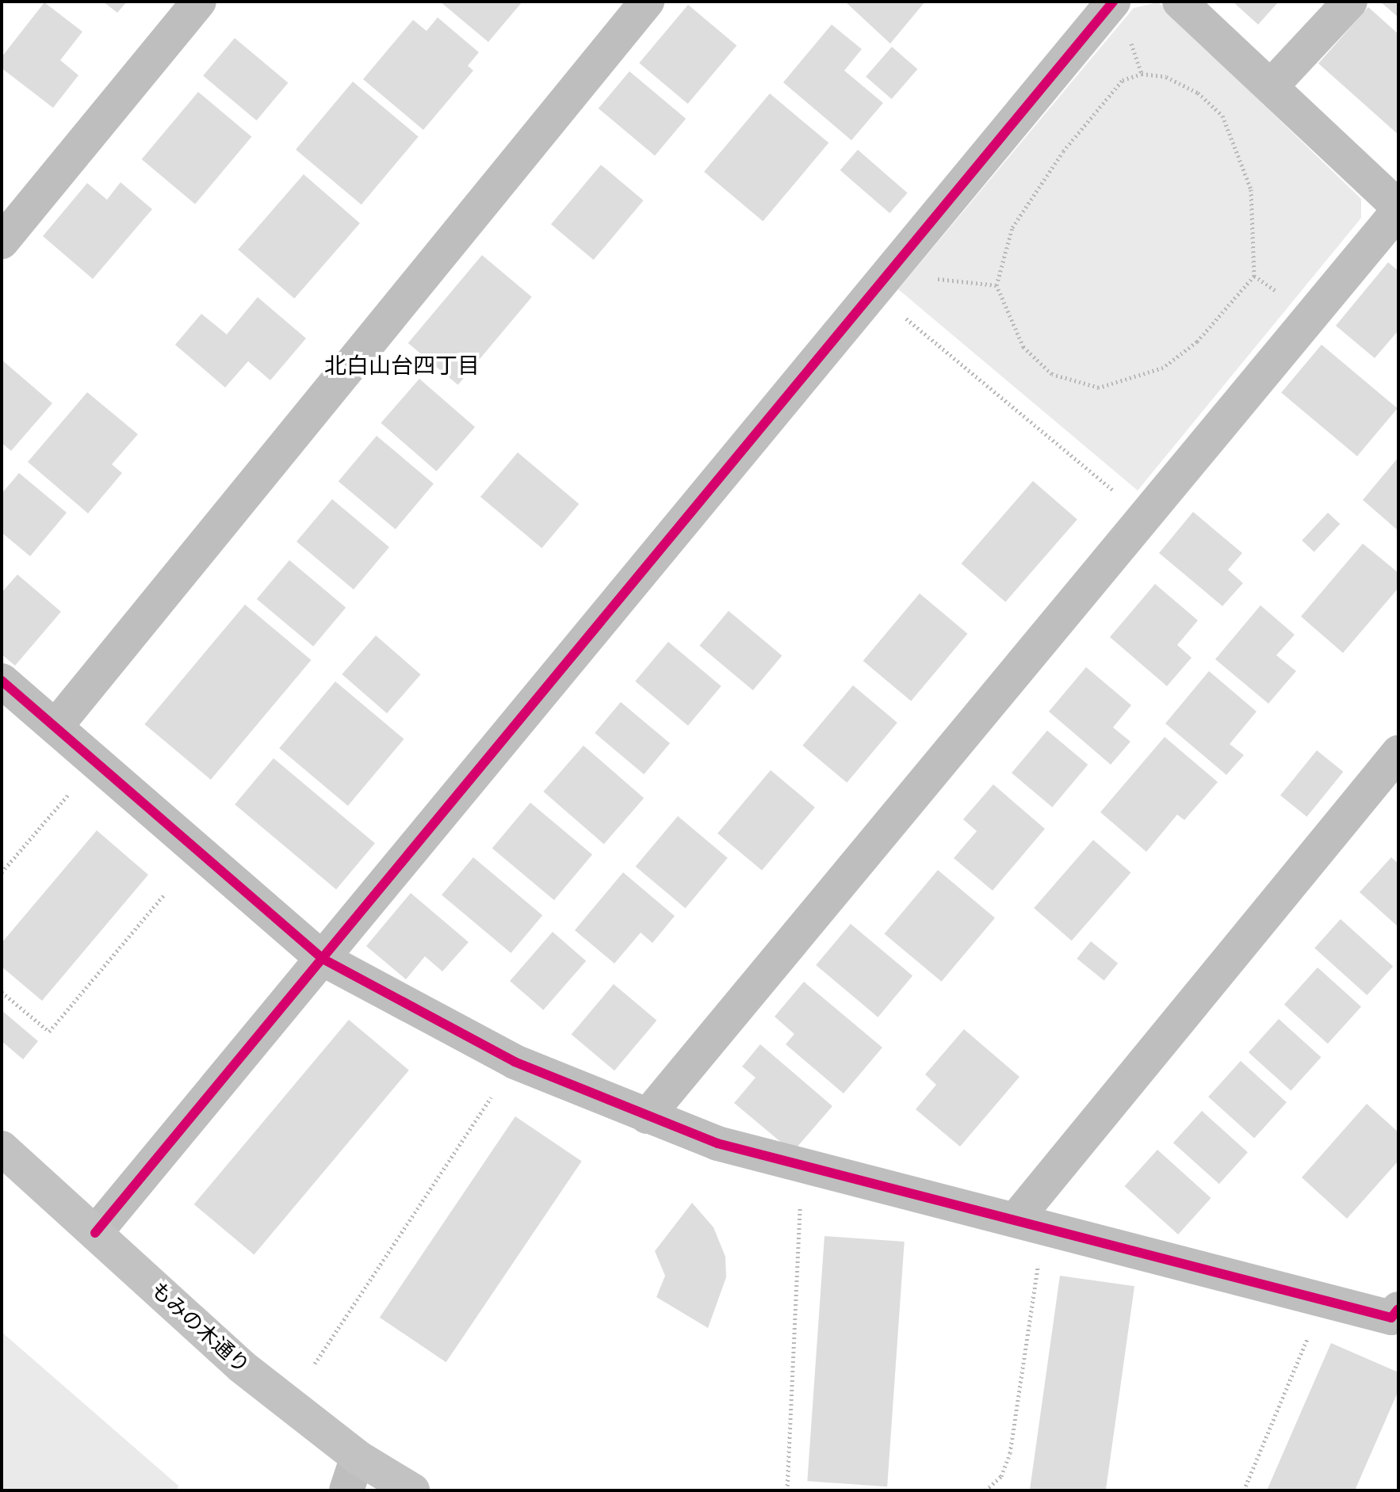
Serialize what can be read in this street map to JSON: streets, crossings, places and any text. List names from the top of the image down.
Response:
{
  "streets": {
    "street": ["もみの木通り"]
  },
  "districts": ["北白山台四丁目"]
}
